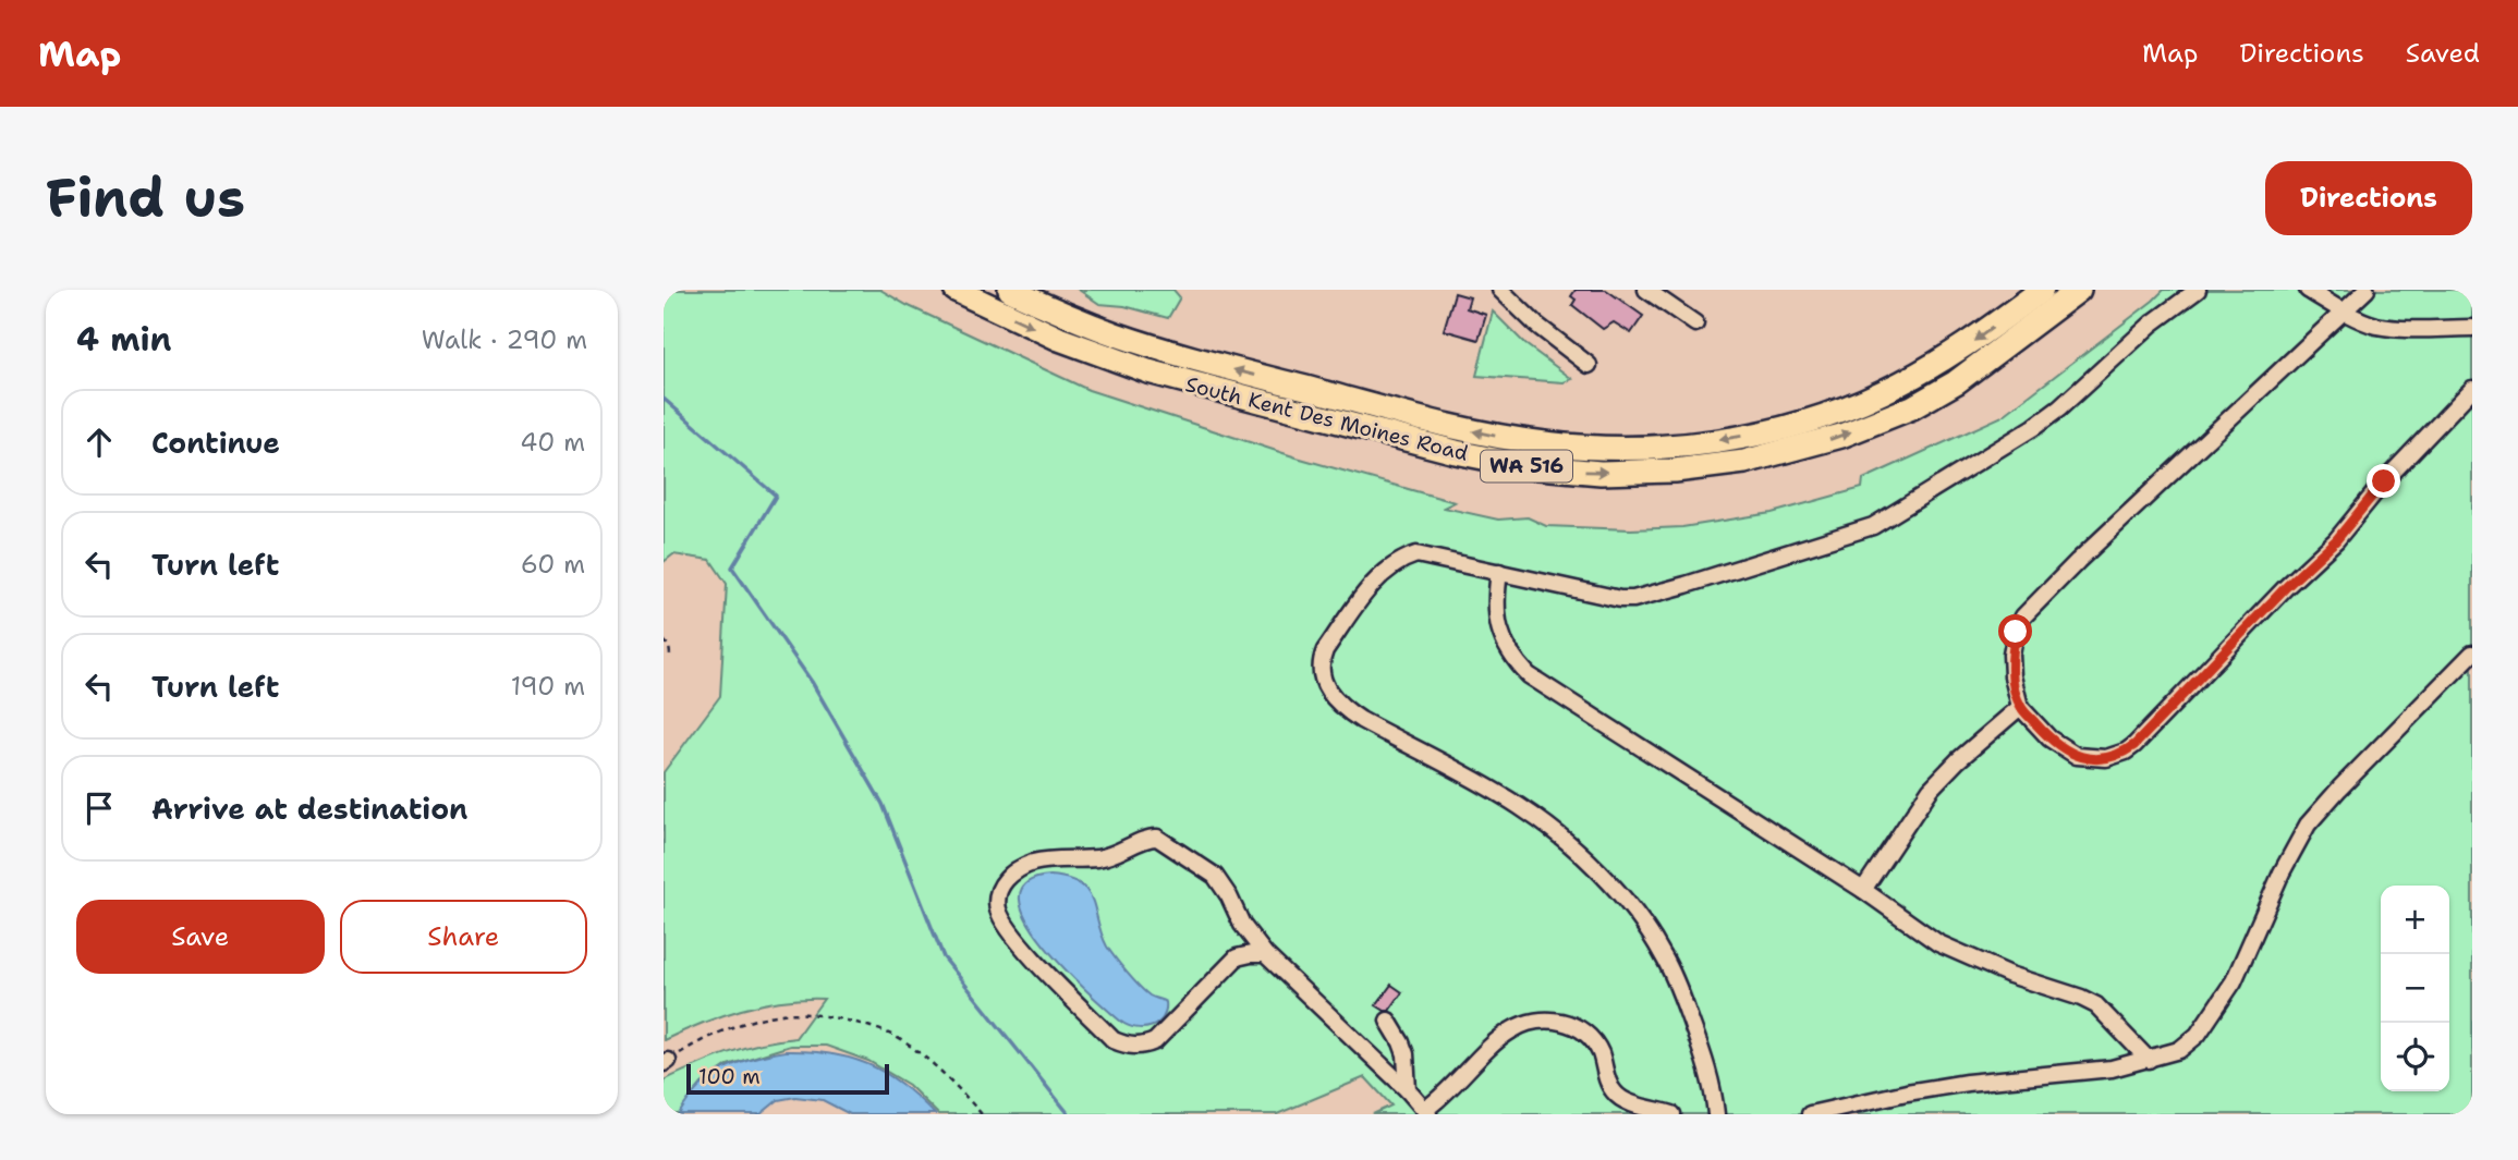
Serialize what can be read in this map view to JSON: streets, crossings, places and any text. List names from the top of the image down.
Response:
{
  "streets": {
    "highway": ["South Kent Des Moines Road", "WA 516"]
  },
  "scale_bar": "100 m",
  "page": {
    "header": "Map",
    "nav": ["Map", "Directions", "Saved"],
    "buttons": [
      "Directions",
      ["Save", "Share"]
    ],
    "title": "Find us",
    "heading": ["4 min", "Walk · 290 m"],
    "list": [
      ["Continue", "40 m"],
      ["Turn left", "60 m"],
      ["Turn left", "190 m"],
      "Arrive at destination"
    ],
    "map_buttons": ["+", "−"],
    "scale": "100 m"
  }
}
